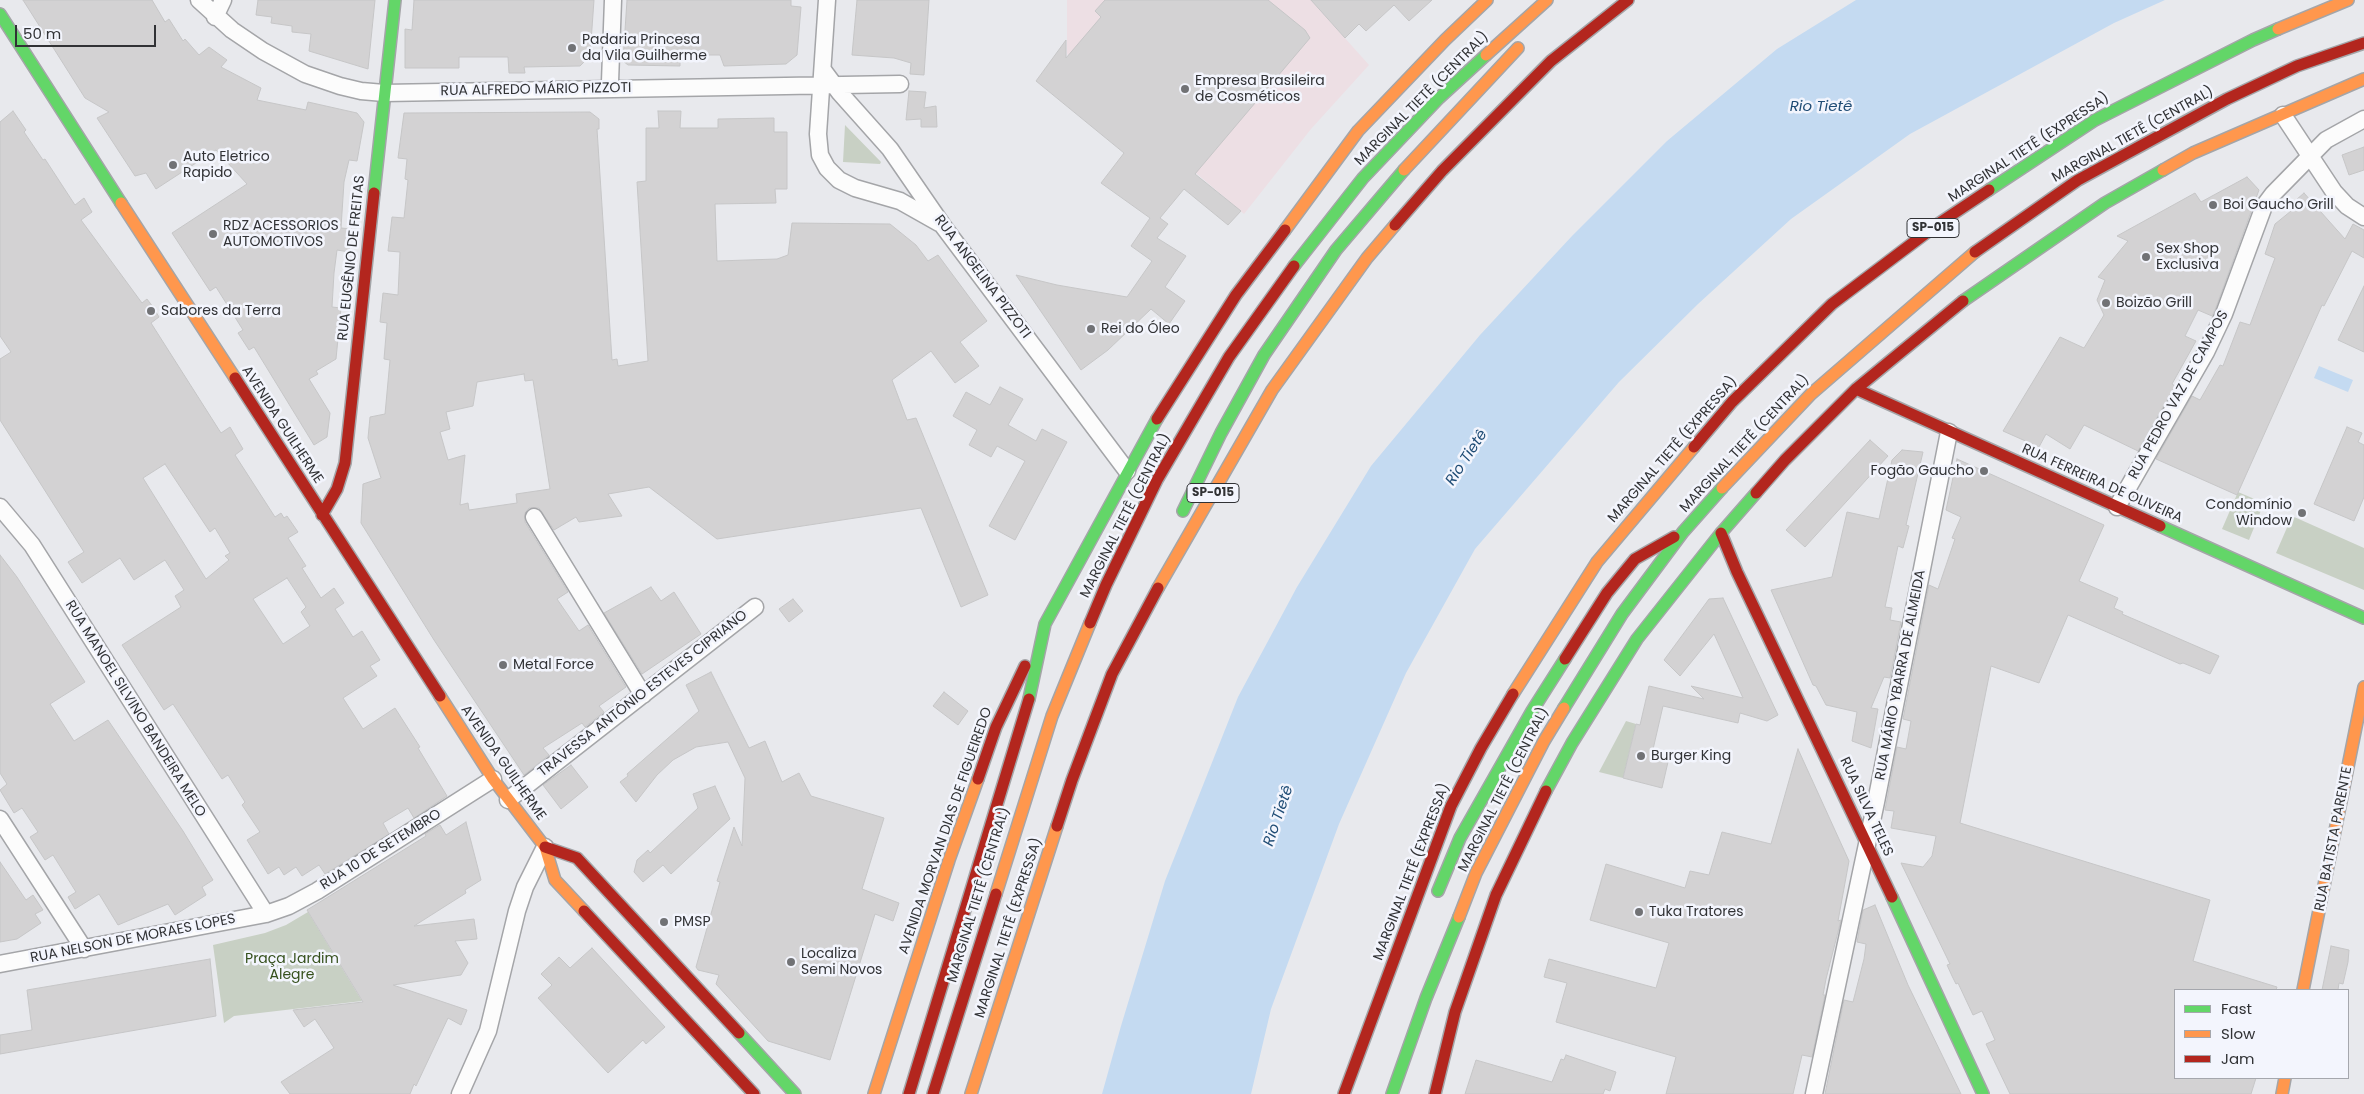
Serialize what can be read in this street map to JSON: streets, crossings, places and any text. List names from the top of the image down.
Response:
{
  "streets": {
    "main road": [
      "MARGINAL TIETÊ (CENTRAL)",
      "MARGINAL TIETÊ (EXPRESSA)",
      "SP-015",
      "RUA EUGÊNIO DE FREITAS",
      "AVENIDA GUILHERME",
      "RUA FERREIRA DE OLIVEIRA",
      "RUA SILVA TELES",
      "AVENIDA MORVAN DIAS DE FIGUEIREDO",
      "RUA BATISTA PARENTE"
    ],
    "street": [
      "RUA ALFREDO MÁRIO PIZZOTI",
      "RUA ANGELINA PIZZOTI",
      "RUA PEDRO VAZ DE CAMPOS",
      "RUA MÁRIO YBARRA DE ALMEIDA",
      "TRAVESSA ANTÔNIO ESTEVES CIPRIANO",
      "RUA MANOEL SILVINO BANDEIRA MELO",
      "RUA 10 DE SETEMBRO",
      "RUA NELSON DE MORAES LOPES"
    ]
  },
  "crossings": [
    ["RUA ALFREDO MÁRIO PIZZOTI", "RUA EUGÊNIO DE FREITAS"],
    ["RUA ALFREDO MÁRIO PIZZOTI", "RUA ANGELINA PIZZOTI"],
    ["RUA EUGÊNIO DE FREITAS", "AVENIDA GUILHERME"],
    ["RUA PEDRO VAZ DE CAMPOS", "RUA FERREIRA DE OLIVEIRA"],
    ["AVENIDA GUILHERME", "TRAVESSA ANTÔNIO ESTEVES CIPRIANO"],
    ["AVENIDA GUILHERME", "RUA 10 DE SETEMBRO"],
    ["RUA FERREIRA DE OLIVEIRA", "RUA MÁRIO YBARRA DE ALMEIDA"],
    ["RUA MÁRIO YBARRA DE ALMEIDA", "RUA SILVA TELES"],
    ["RUA MANOEL SILVINO BANDEIRA MELO", "RUA 10 DE SETEMBRO"],
    ["RUA MANOEL SILVINO BANDEIRA MELO", "RUA NELSON DE MORAES LOPES"],
    ["RUA 10 DE SETEMBRO", "RUA NELSON DE MORAES LOPES"]
  ],
  "water": ["Rio Tietê"],
  "parks": ["Praça Jardim Alegre"],
  "places": [
    "Padaria Princesa da Vila Guilherme",
    "Empresa Brasileira de Cosméticos",
    "Auto Eletrico Rapido",
    "Boi Gaucho Grill",
    "RDZ ACESSORIOS AUTOMOTIVOS",
    "Sex Shop Exclusiva",
    "Boizão Grill",
    "Sabores da Terra",
    "Rei do Óleo",
    "Fogão Gaucho",
    "Condomínio Window",
    "Metal Force",
    "Burger King",
    "Tuka Tratores",
    "PMSP",
    "Localiza Semi Novos"
  ],
  "legend": ["Fast", "Slow", "Jam"],
  "scale_bar": "50 m"
}
